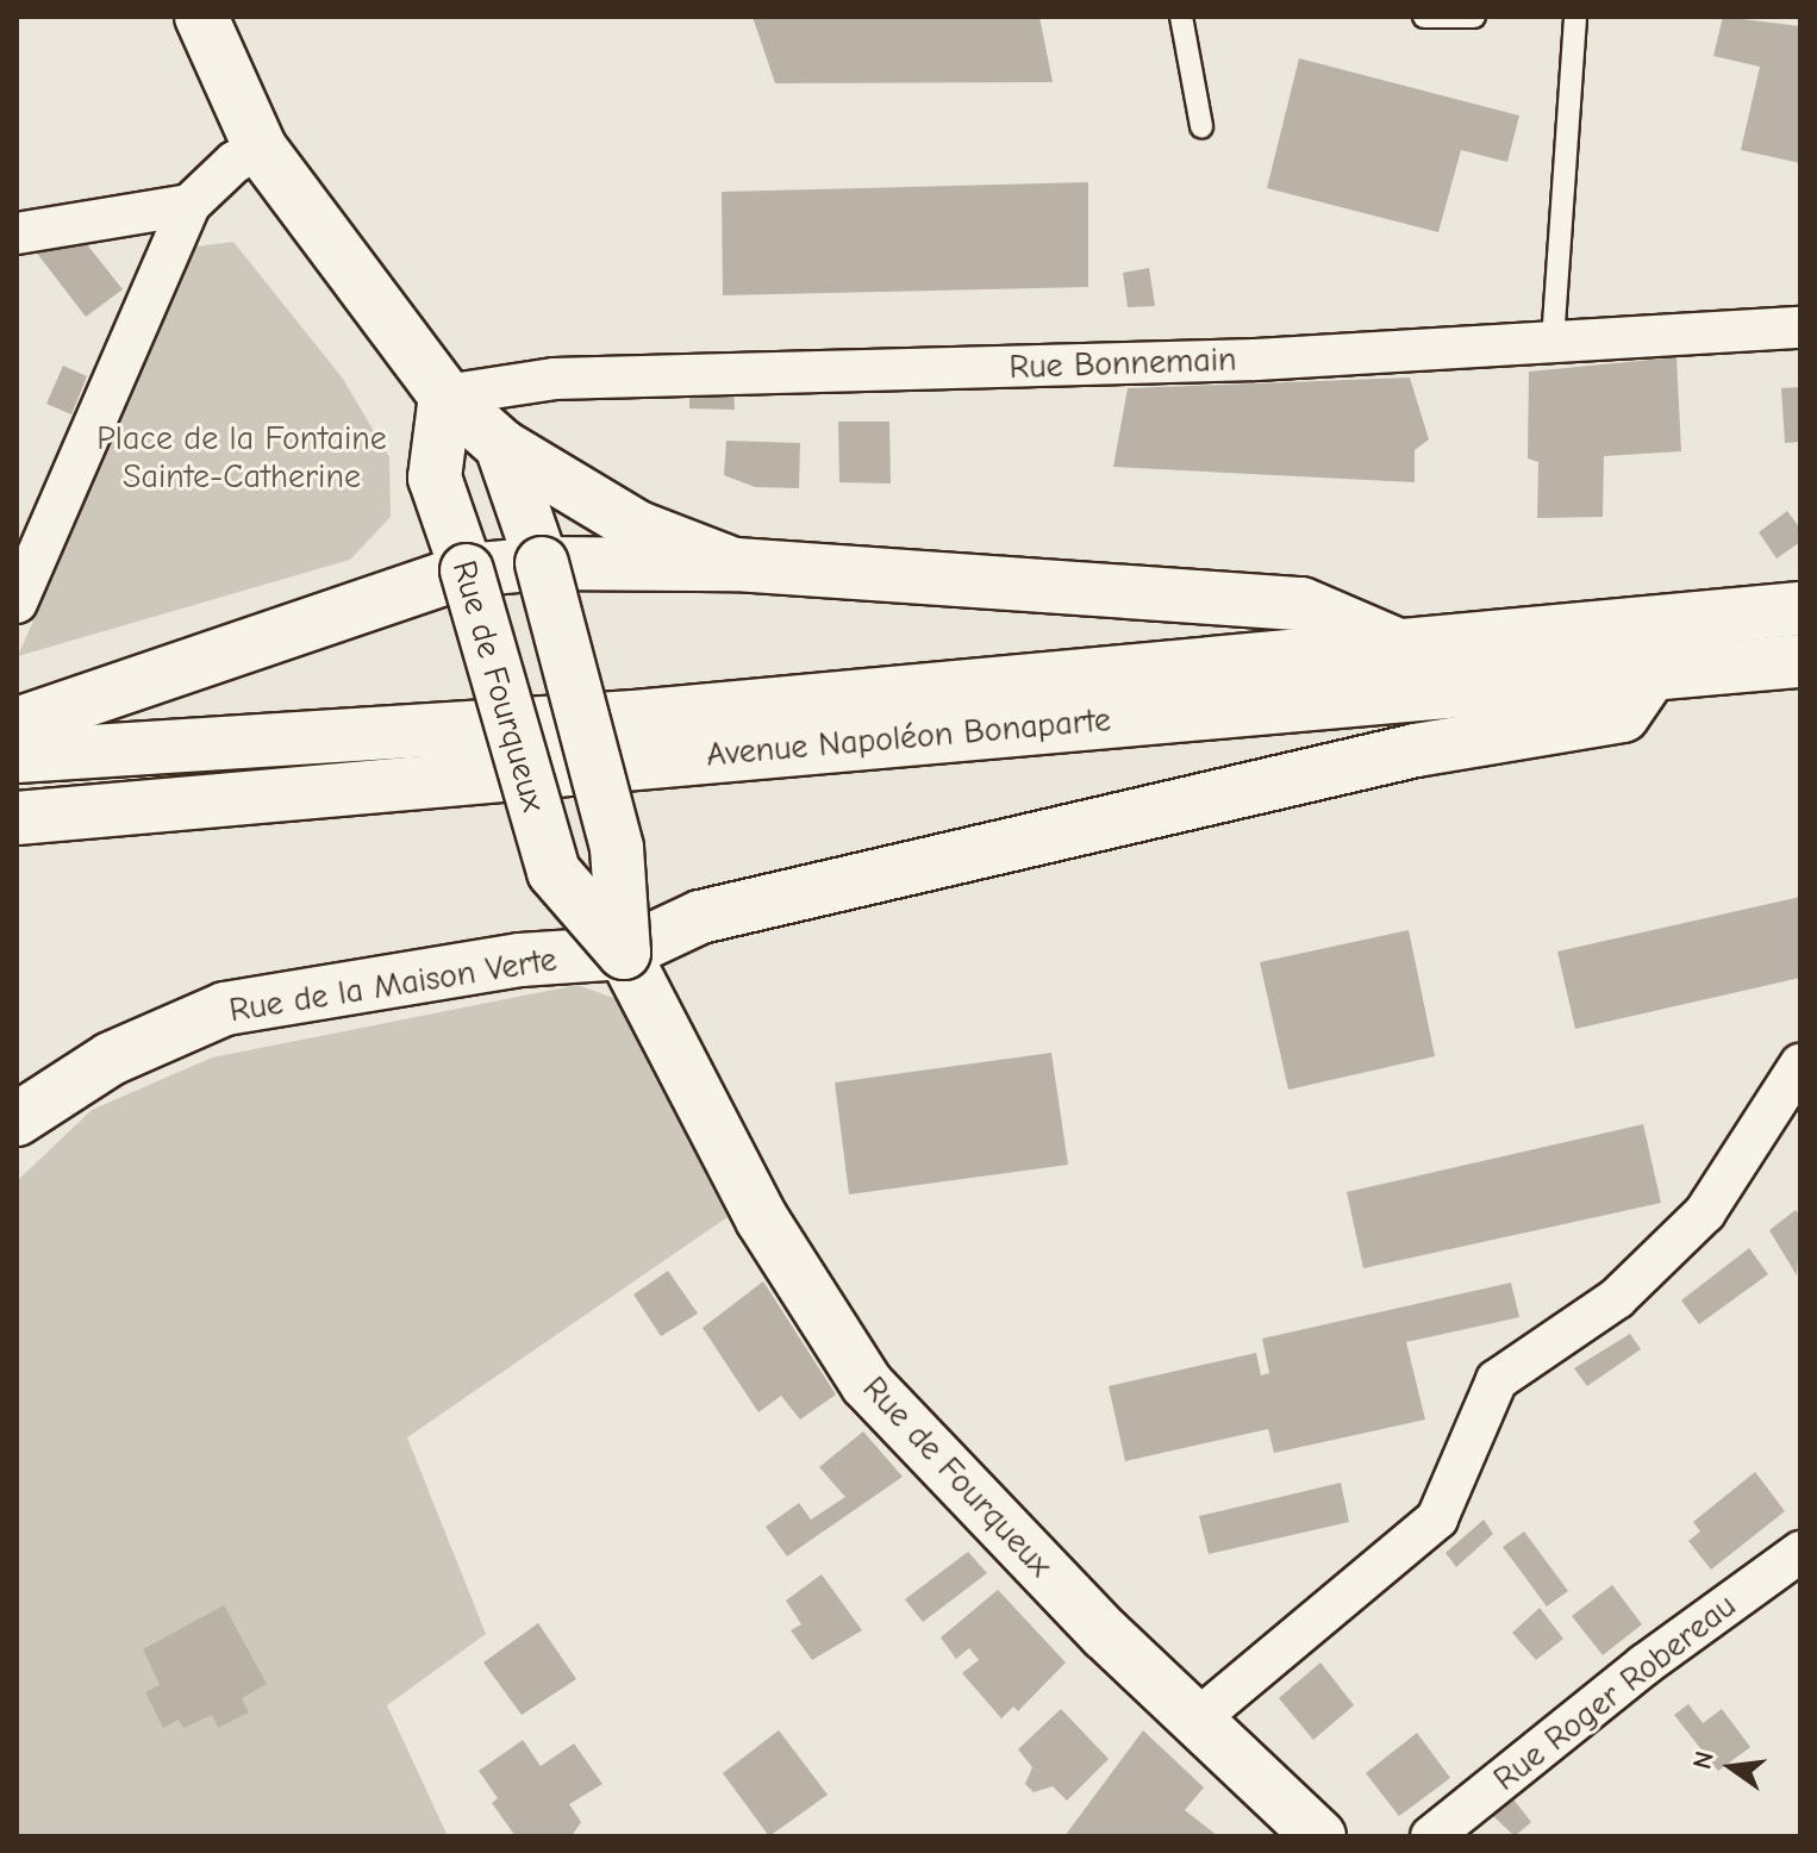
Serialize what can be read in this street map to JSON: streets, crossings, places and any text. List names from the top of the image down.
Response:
{
  "streets": {
    "main road": ["Rue de Fourqueux", "Avenue Napoléon Bonaparte", "Rue de la Maison Verte"],
    "street": ["Rue Bonnemain", "Rue Roger Robereau"]
  },
  "crossings": [
    ["Rue Bonnemain", "Rue de Fourqueux"],
    ["Rue de Fourqueux", "Rue de la Maison Verte"]
  ],
  "parks": ["Place de la Fontaine Sainte-Catherine"],
  "north": "left"
}
